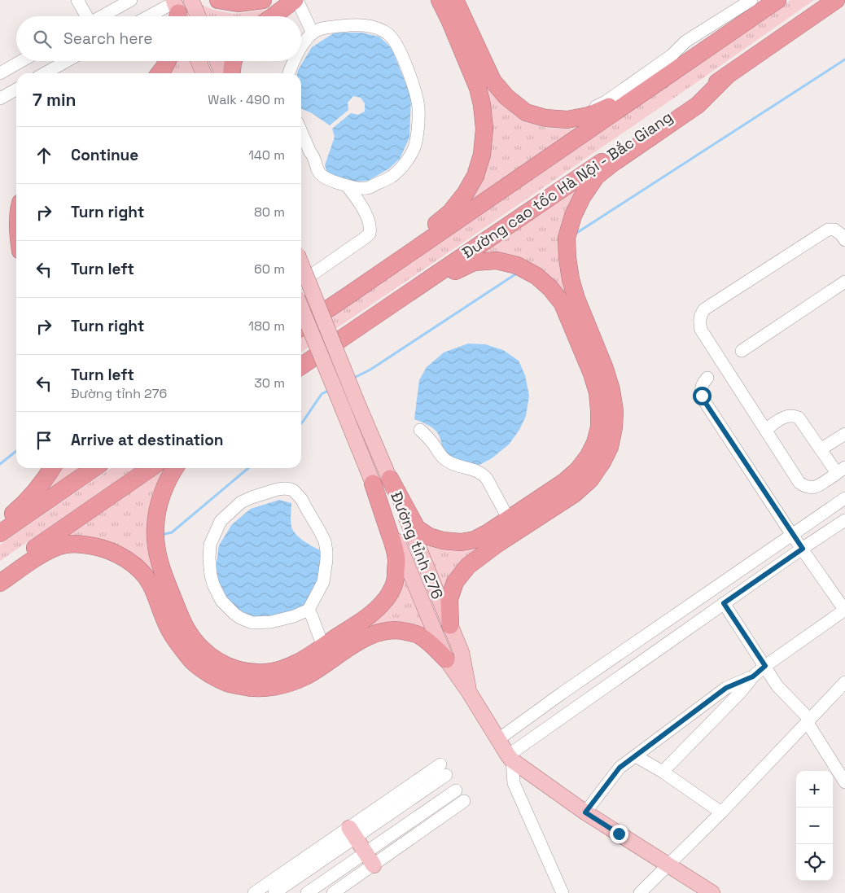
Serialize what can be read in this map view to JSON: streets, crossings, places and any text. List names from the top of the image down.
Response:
{
  "streets": {
    "highway": ["Đường cao tốc Hà Nội - Bắc Giang"],
    "main road": ["Đường tỉnh 276"]
  },
  "page": {
    "search": "Search here",
    "heading": ["7 min", "Walk · 490 m"],
    "list": [
      ["Continue", "140 m"],
      ["Turn right", "80 m"],
      ["Turn left", "60 m"],
      ["Turn right", "180 m"],
      ["Turn left", "Đường tỉnh 276", "30 m"],
      "Arrive at destination"
    ],
    "map_buttons": ["+", "−"]
  }
}
